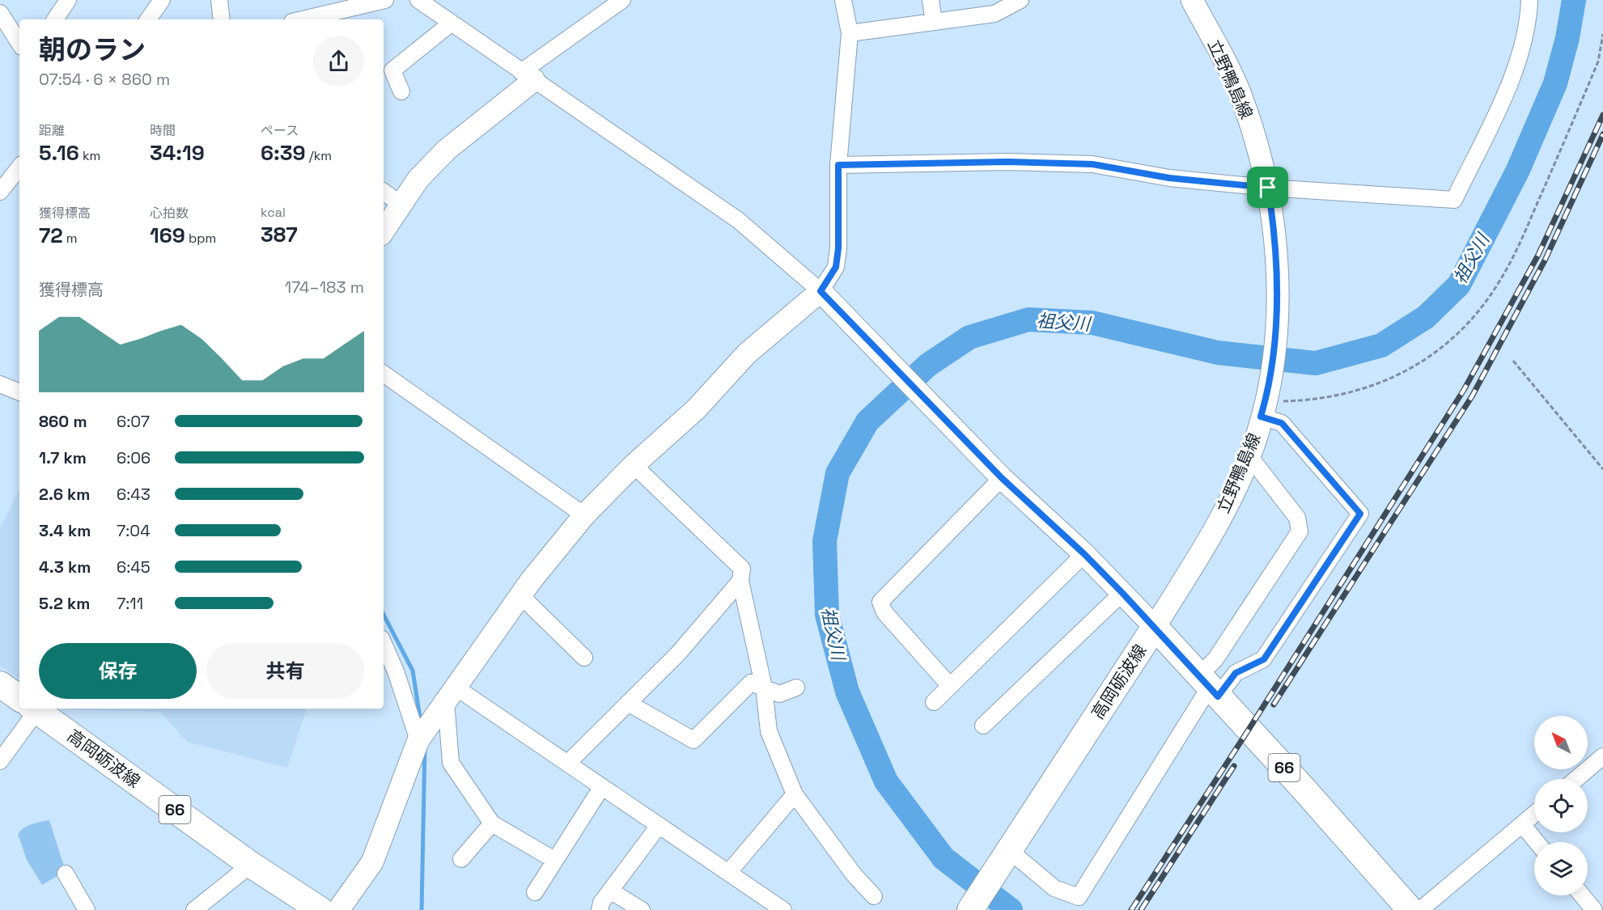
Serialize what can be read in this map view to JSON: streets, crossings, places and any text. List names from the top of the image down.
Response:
{
  "streets": {
    "main road": ["高岡砺波線", "66"],
    "street": ["立野鴨島線"]
  },
  "crossings": [
    ["立野鴨島線", "高岡砺波線"]
  ],
  "water": ["祖父川"],
  "north": "top left",
  "page": {
    "heading": ["朝のラン", "07:54 · 6 × 860 m"],
    "stats": [
      ["距離", "5.16 km"],
      ["時間", "34:19"],
      ["ペース", "6:39 /km"],
      ["獲得標高", "72 m"],
      ["心拍数", "169 bpm"],
      ["kcal", "387"]
    ],
    "chart": ["獲得標高", "174–183 m"],
    "list": [
      {
        "name": "860 m",
        "note": "6:07"
      },
      {
        "name": "1.7 km",
        "note": "6:06"
      },
      {
        "name": "2.6 km",
        "note": "6:43"
      },
      {
        "name": "3.4 km",
        "note": "7:04"
      },
      {
        "name": "4.3 km",
        "note": "6:45"
      },
      {
        "name": "5.2 km",
        "note": "7:11"
      }
    ],
    "buttons": ["保存", "共有"]
  }
}
